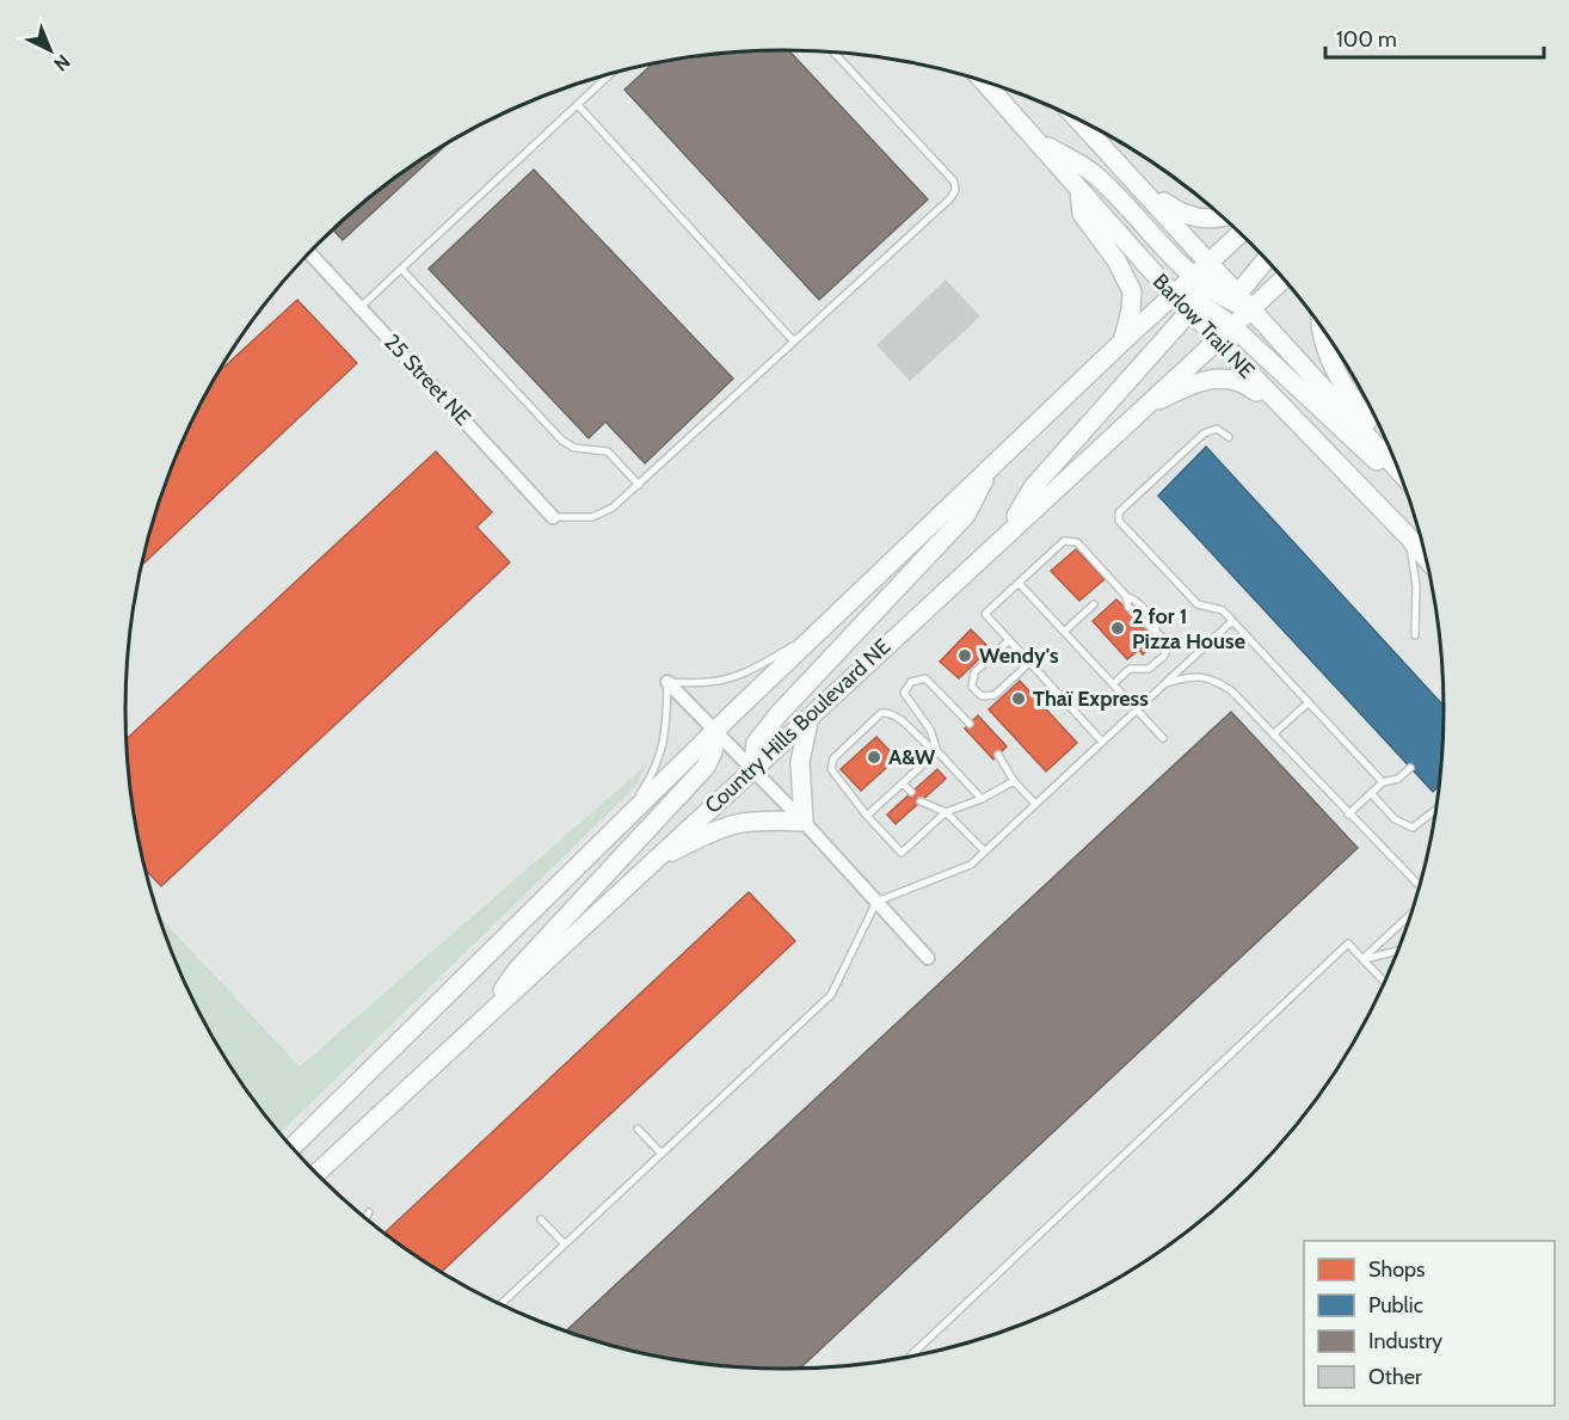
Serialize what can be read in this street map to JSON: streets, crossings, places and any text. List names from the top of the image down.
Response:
{
  "streets": {
    "main road": ["Barlow Trail NE", "Country Hills Boulevard NE"],
    "street": ["25 Street NE"]
  },
  "crossings": [
    ["Barlow Trail NE", "Country Hills Boulevard NE"]
  ],
  "places": [
    "2 for 1 Pizza House",
    "Wendy's",
    "Thaï Express",
    "A&W"
  ],
  "legend": [
    "Shops",
    "Public",
    "Industry",
    "Other"
  ],
  "scale_bar": "100 m",
  "north": "bottom right"
}
